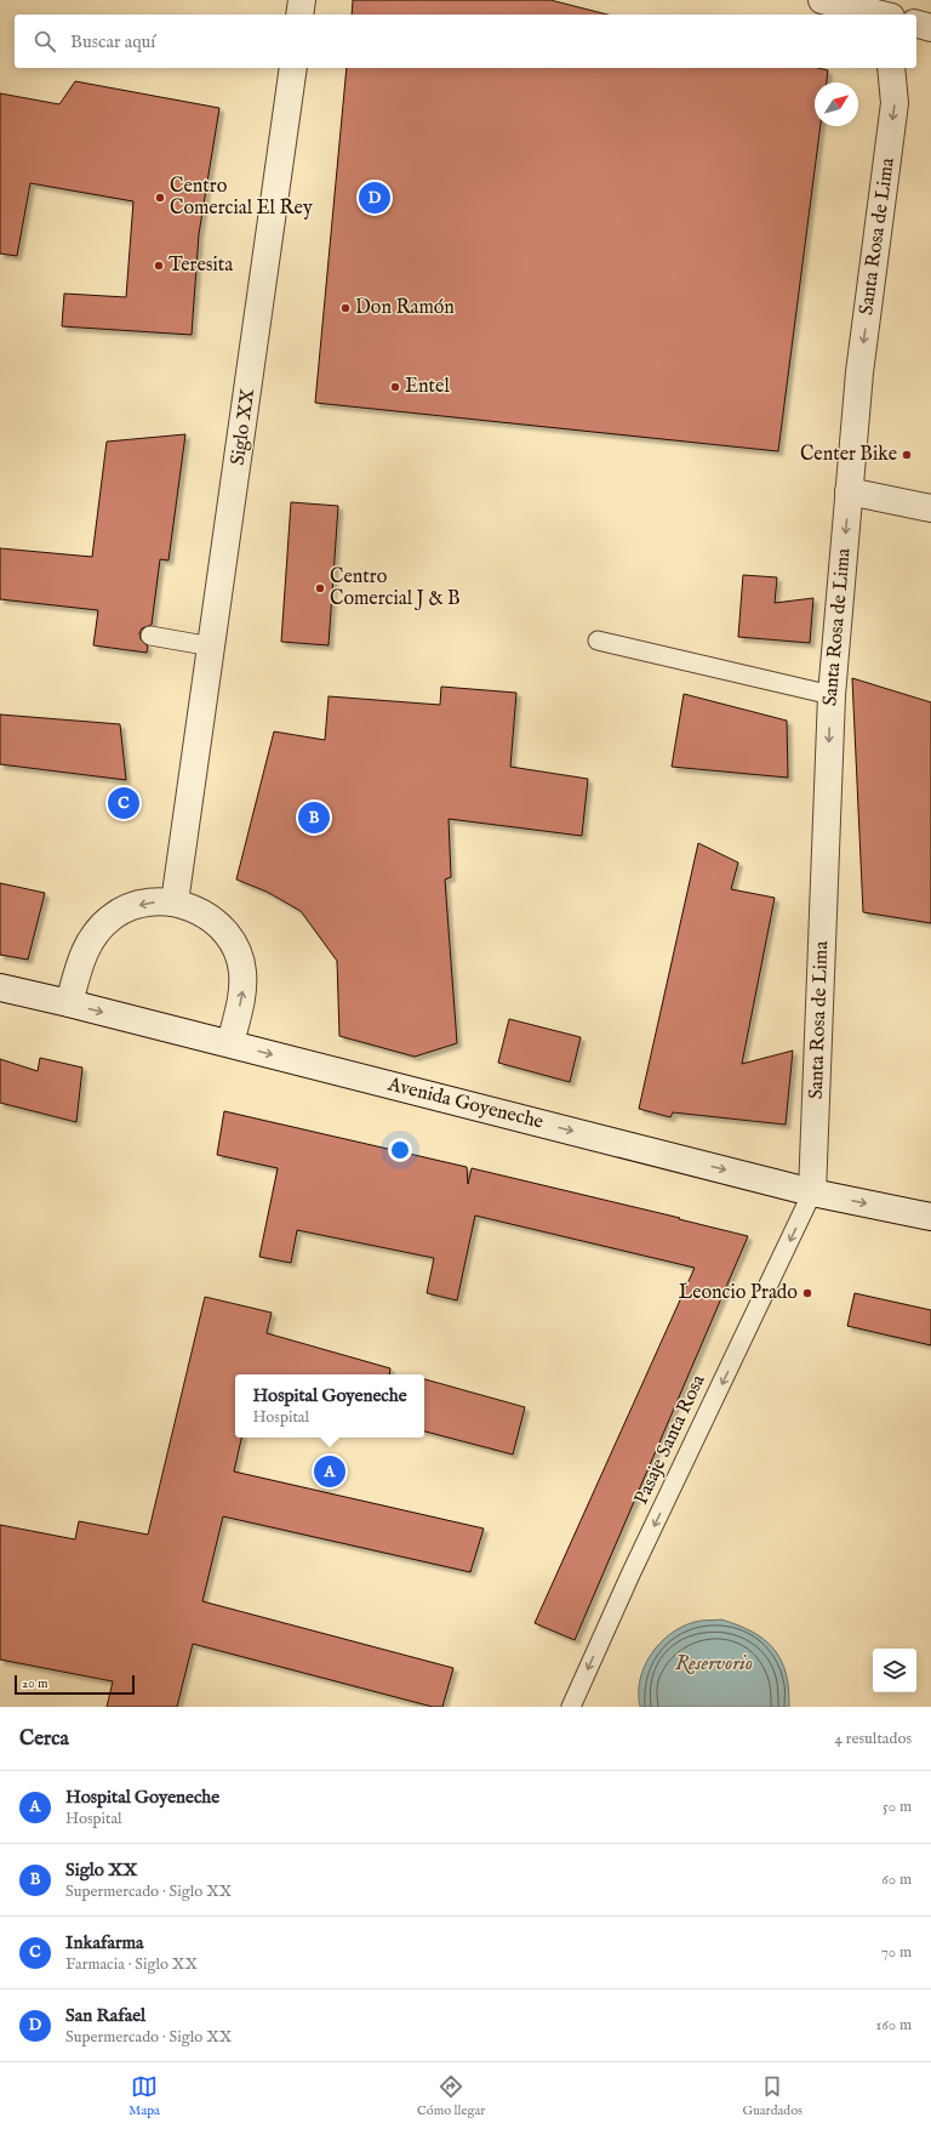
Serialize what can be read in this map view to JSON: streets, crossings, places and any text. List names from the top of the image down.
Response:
{
  "streets": {
    "street": ["Santa Rosa de Lima", "Siglo XX", "Avenida Goyeneche"],
    "lane": ["Pasaje Santa Rosa"]
  },
  "crossings": [
    ["Santa Rosa de Lima", "Avenida Goyeneche"],
    ["Santa Rosa de Lima", "Pasaje Santa Rosa"],
    ["Avenida Goyeneche", "Pasaje Santa Rosa"]
  ],
  "one_way": ["Santa Rosa de Lima", "Avenida Goyeneche", "Pasaje Santa Rosa"],
  "water": ["Reservorio"],
  "places": [
    "Centro Comercial El Rey",
    "Teresita",
    "Don Ramón",
    "Entel",
    "Center Bike",
    "Centro Comercial J & B",
    "Leoncio Prado"
  ],
  "scale_bar": "20 m",
  "north": "top right",
  "page": {
    "search": "Buscar aquí",
    "pins": [
      "D",
      "C",
      "B",
      "A"
    ],
    "popup": ["Hospital Goyeneche", "Hospital"],
    "scale": "20 m",
    "heading": ["Cerca", "4 resultados"],
    "list": [
      {
        "mark": "A",
        "name": "Hospital Goyeneche",
        "note": "Hospital",
        "value": "50 m"
      },
      {
        "mark": "B",
        "name": "Siglo XX",
        "note": "Supermercado · Siglo XX",
        "value": "60 m"
      },
      {
        "mark": "C",
        "name": "Inkafarma",
        "note": "Farmacia · Siglo XX",
        "value": "70 m"
      },
      {
        "mark": "D",
        "name": "San Rafael",
        "note": "Supermercado · Siglo XX",
        "value": "160 m"
      }
    ],
    "nav": ["Mapa", "Cómo llegar", "Guardados"]
  }
}
